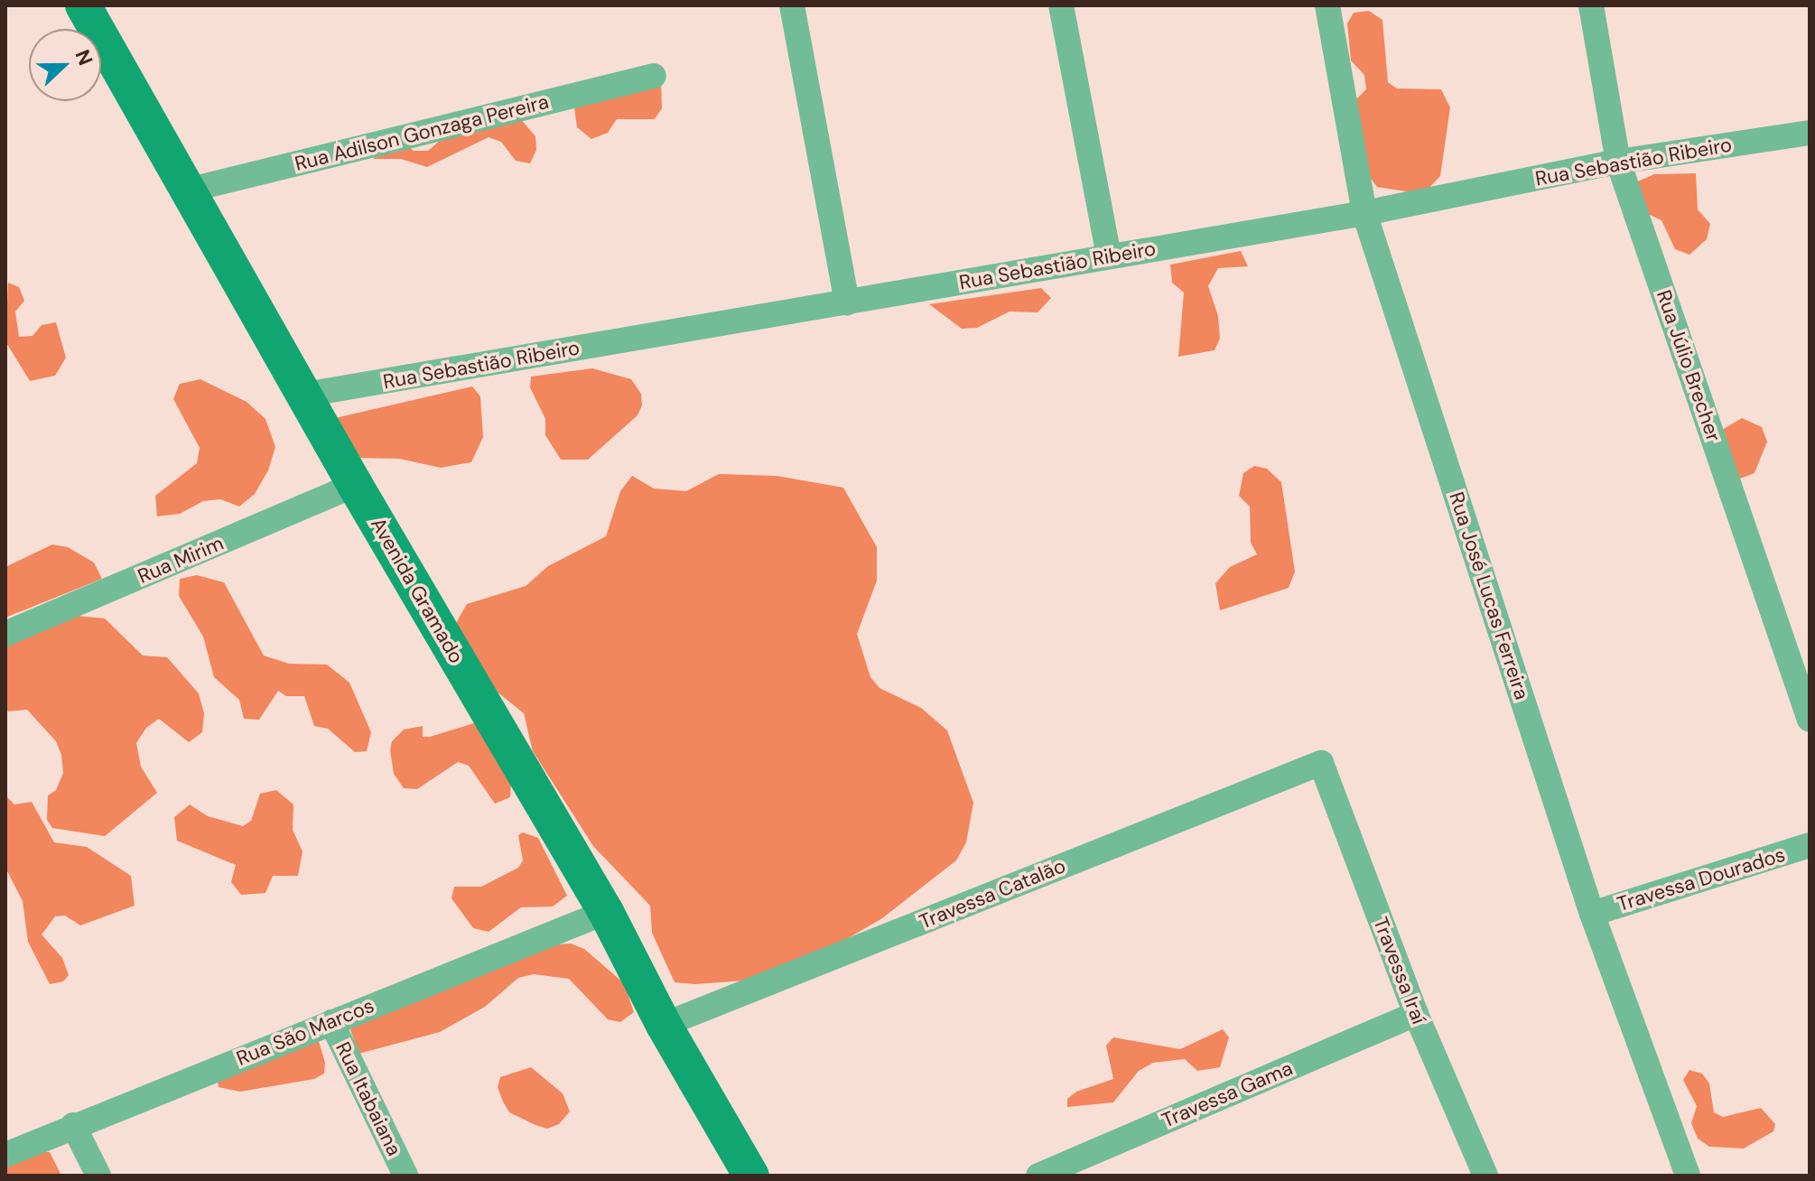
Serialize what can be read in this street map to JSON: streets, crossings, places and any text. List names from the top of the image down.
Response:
{
  "streets": {
    "street": [
      "Rua Adilson Gonzaga Pereira",
      "Rua Sebastião Ribeiro",
      "Rua Júlio Brecher",
      "Rua Mirim",
      "Avenida Gramado",
      "Rua José Lucas Ferreira",
      "Travessa Dourados",
      "Travessa Catalão",
      "Travessa Iraí",
      "Rua São Marcos",
      "Travessa Gama",
      "Rua Itabaiana"
    ]
  },
  "crossings": [
    ["Rua Adilson Gonzaga Pereira", "Avenida Gramado"],
    ["Rua Sebastião Ribeiro", "Rua Júlio Brecher"],
    ["Rua Sebastião Ribeiro", "Avenida Gramado"],
    ["Rua Sebastião Ribeiro", "Rua José Lucas Ferreira"],
    ["Rua Mirim", "Avenida Gramado"],
    ["Avenida Gramado", "Travessa Catalão"],
    ["Avenida Gramado", "Rua São Marcos"],
    ["Rua José Lucas Ferreira", "Travessa Dourados"],
    ["Travessa Catalão", "Travessa Iraí"],
    ["Travessa Iraí", "Travessa Gama"],
    ["Rua São Marcos", "Rua Itabaiana"]
  ],
  "north": "right"
}
